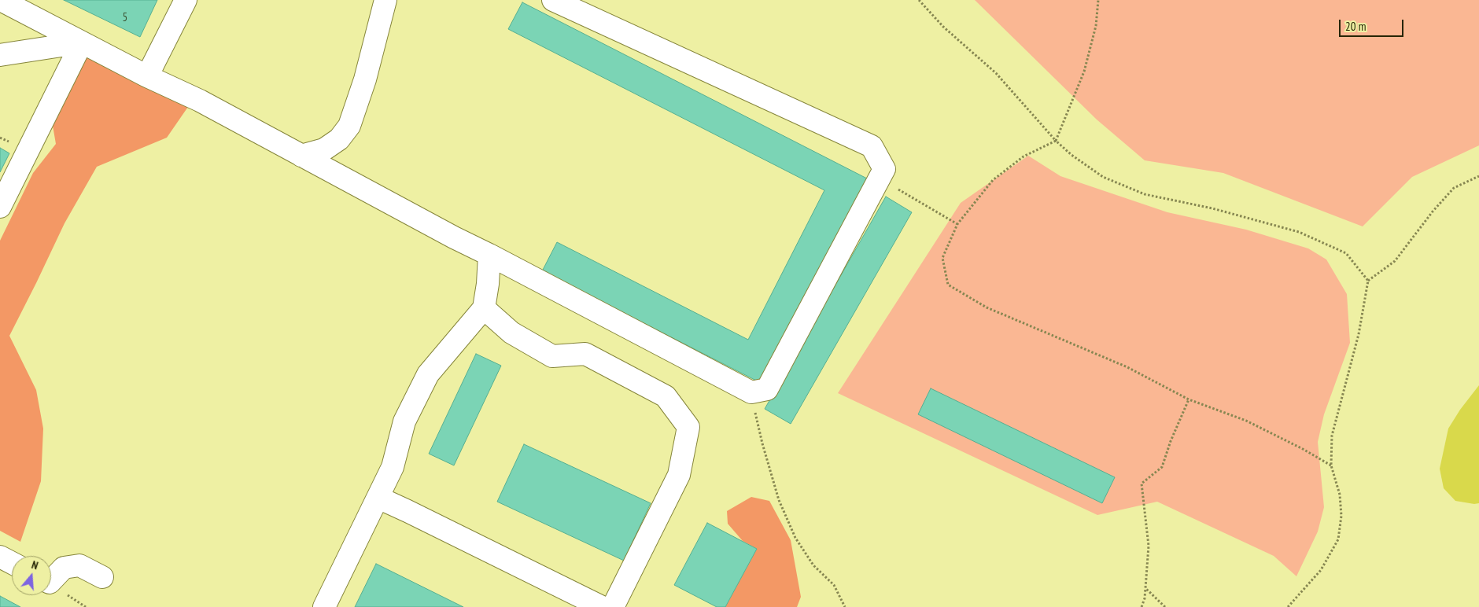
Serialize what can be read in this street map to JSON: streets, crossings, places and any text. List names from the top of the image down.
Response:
{
  "house_numbers": ["5"],
  "scale_bar": "20 m",
  "north": "top"
}
